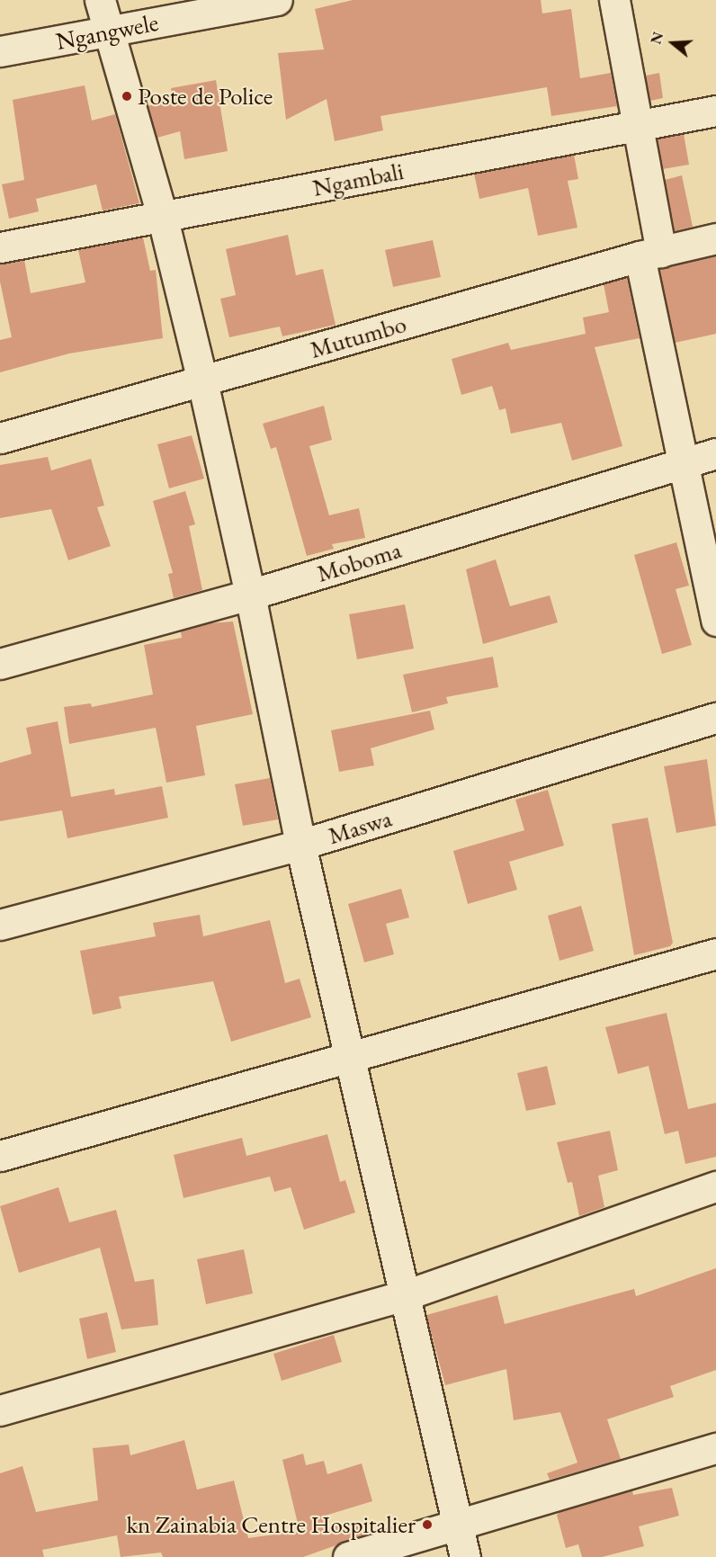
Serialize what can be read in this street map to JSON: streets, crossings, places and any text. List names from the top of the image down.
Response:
{
  "streets": {
    "street": [
      "Ngangwele",
      "Ngambali",
      "Mutumbo",
      "Moboma",
      "Maswa"
    ]
  },
  "places": ["Poste de Police", "kn Zainabia Centre Hospitalier"],
  "north": "left"
}
